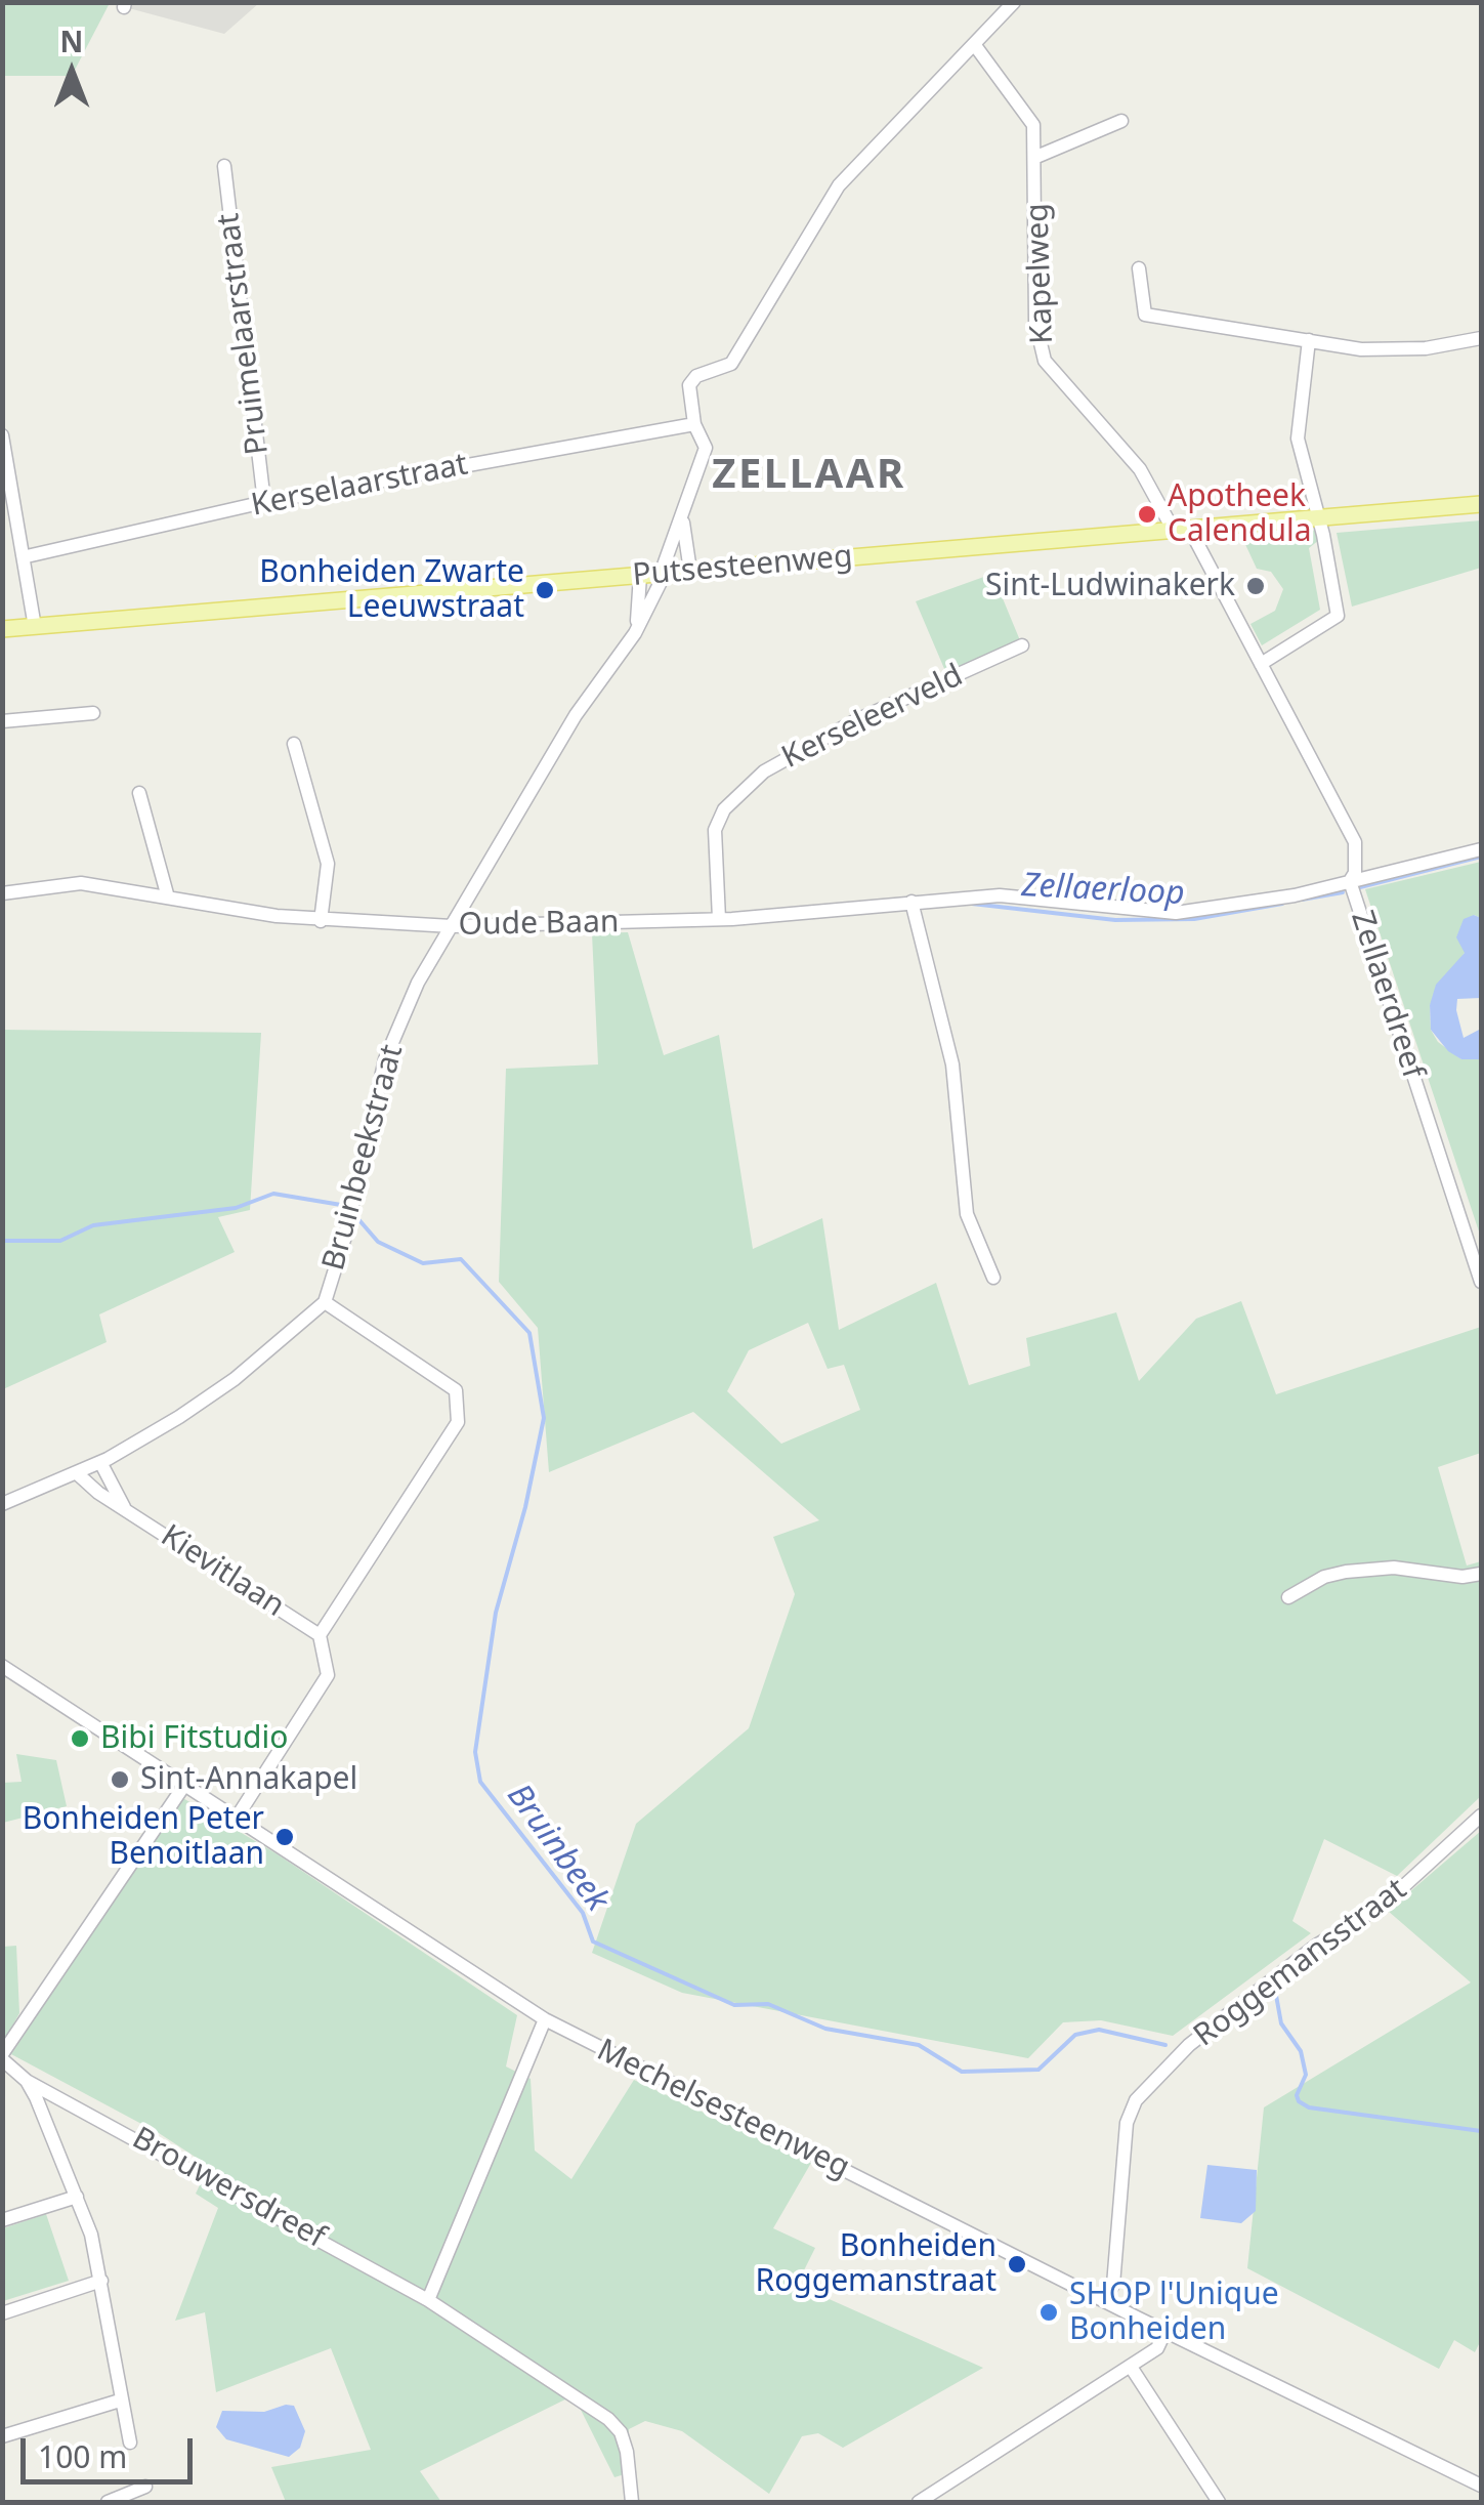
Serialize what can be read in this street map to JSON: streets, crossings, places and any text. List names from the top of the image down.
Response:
{
  "streets": {
    "main road": ["Putsesteenweg"],
    "street": [
      "Kapelweg",
      "Pruimelaarstraat",
      "Kerselaarstraat",
      "Kerseleerveld",
      "Oude Baan",
      "Zellaerdreef",
      "Bruinbeekstraat",
      "Kievitlaan",
      "Roggemansstraat",
      "Mechelsesteenweg",
      "Brouwersdreef"
    ]
  },
  "crossings": [
    ["Kapelweg", "Putsesteenweg"],
    ["Kapelweg", "Zellaerdreef"],
    ["Kapelweg", "Bruinbeekstraat"],
    ["Pruimelaarstraat", "Kerselaarstraat"],
    ["Kerselaarstraat", "Bruinbeekstraat"],
    ["Putsesteenweg", "Zellaerdreef"],
    ["Putsesteenweg", "Bruinbeekstraat"],
    ["Kerseleerveld", "Oude Baan"],
    ["Oude Baan", "Zellaerdreef"],
    ["Oude Baan", "Bruinbeekstraat"],
    ["Bruinbeekstraat", "Kievitlaan"],
    ["Roggemansstraat", "Mechelsesteenweg"]
  ],
  "districts": ["ZELLAAR"],
  "water": ["Zellaerloop", "Bruinbeek"],
  "places": [
    "Apotheek Calendula",
    "Sint-Ludwinakerk",
    "Bonheiden Zwarte Leeuwstraat",
    "Bibi Fitstudio",
    "Sint-Annakapel",
    "Bonheiden Peter Benoitlaan",
    "Bonheiden Roggemanstraat",
    "SHOP l'Unique Bonheiden"
  ],
  "scale_bar": "100 m",
  "north": "top"
}
